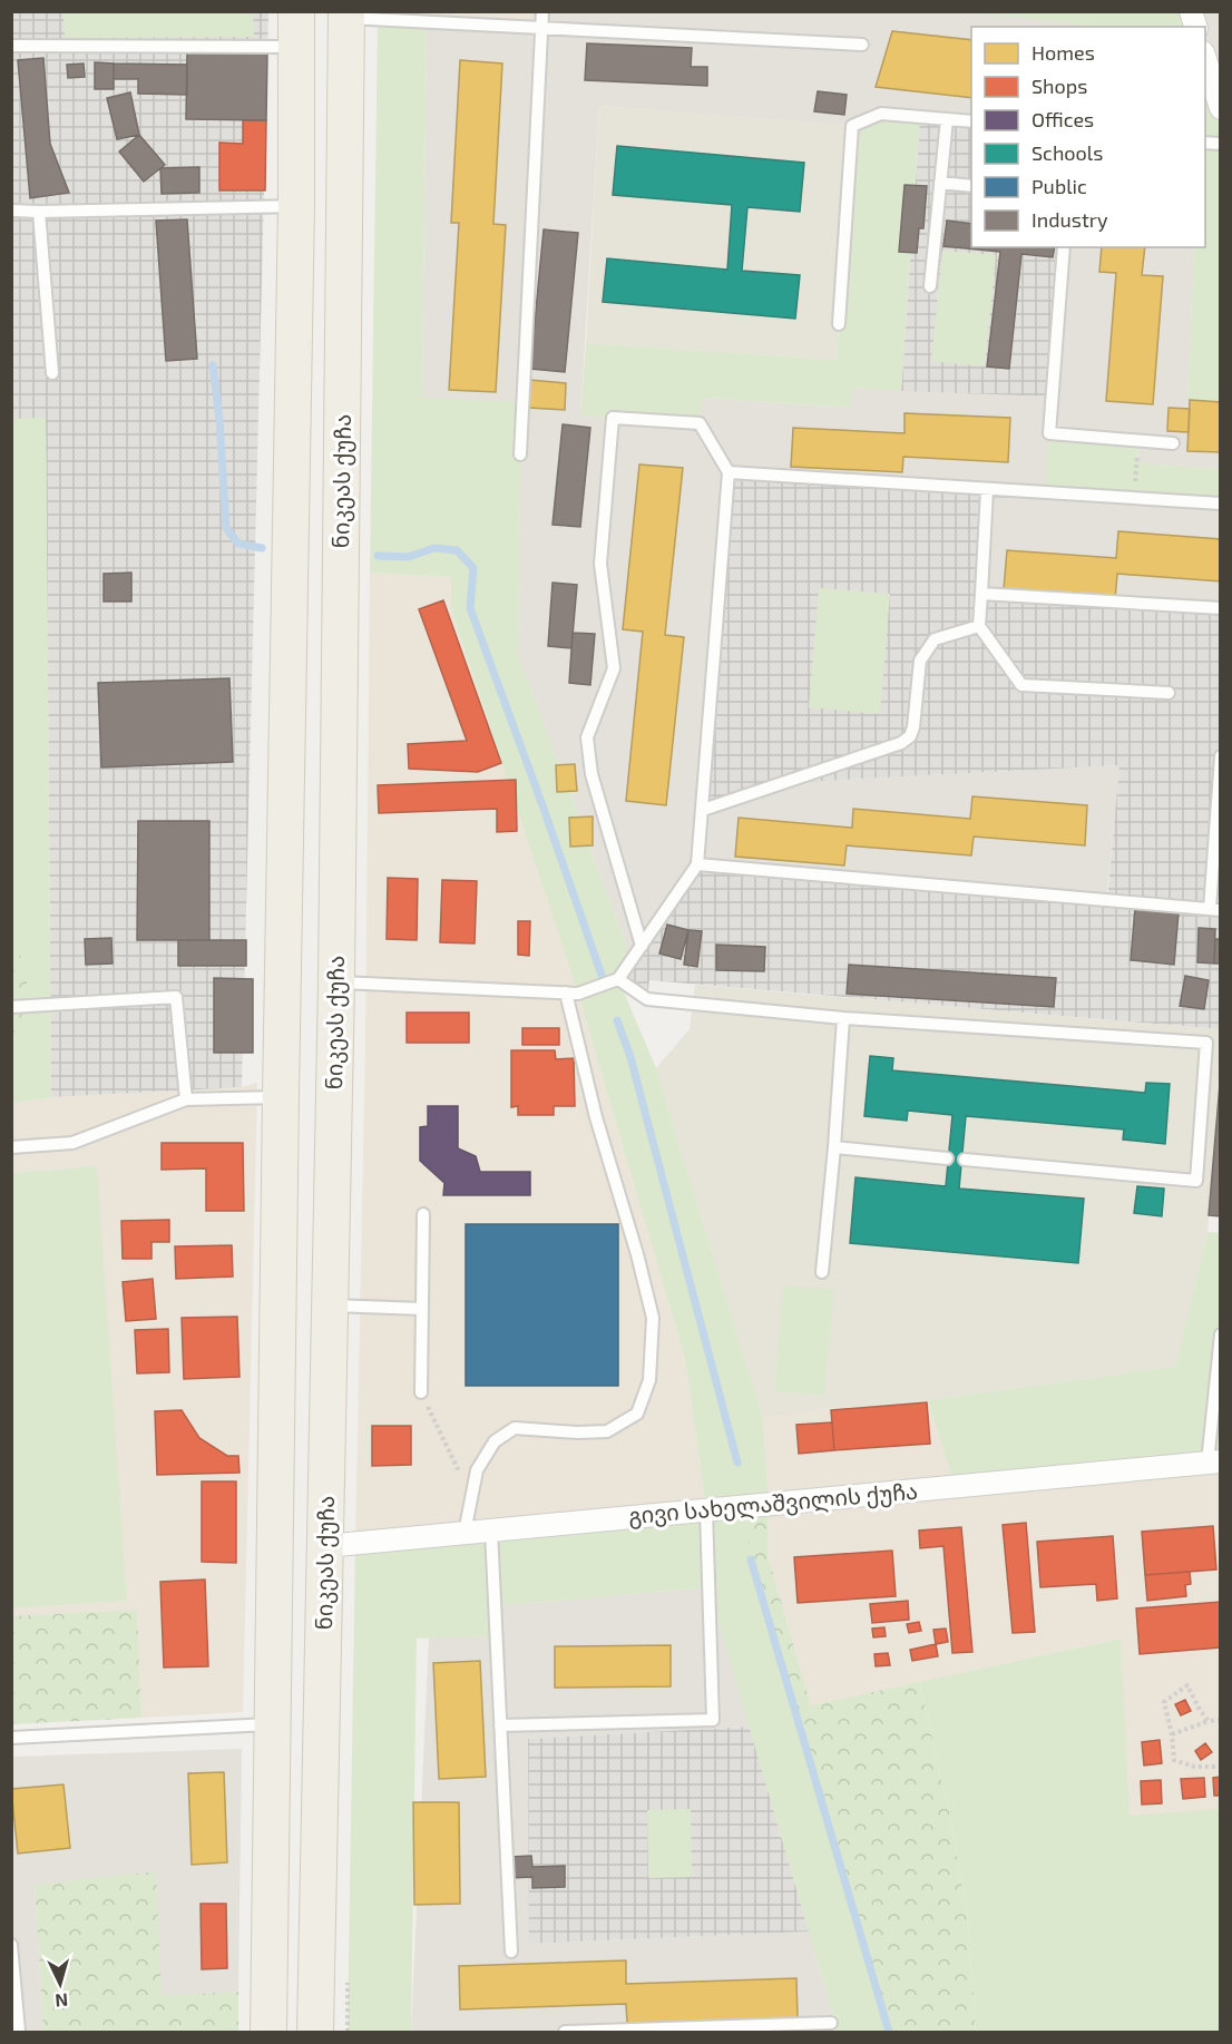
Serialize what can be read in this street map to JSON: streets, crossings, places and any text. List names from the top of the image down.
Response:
{
  "streets": {
    "main road": ["ნიკეას ქუჩა"],
    "street": ["გივი სახელაშვილის ქუჩა"]
  },
  "crossings": [
    ["ნიკეას ქუჩა", "გივი სახელაშვილის ქუჩა"]
  ],
  "legend": [
    "Homes",
    "Shops",
    "Offices",
    "Schools",
    "Public",
    "Industry"
  ],
  "north": "bottom"
}
